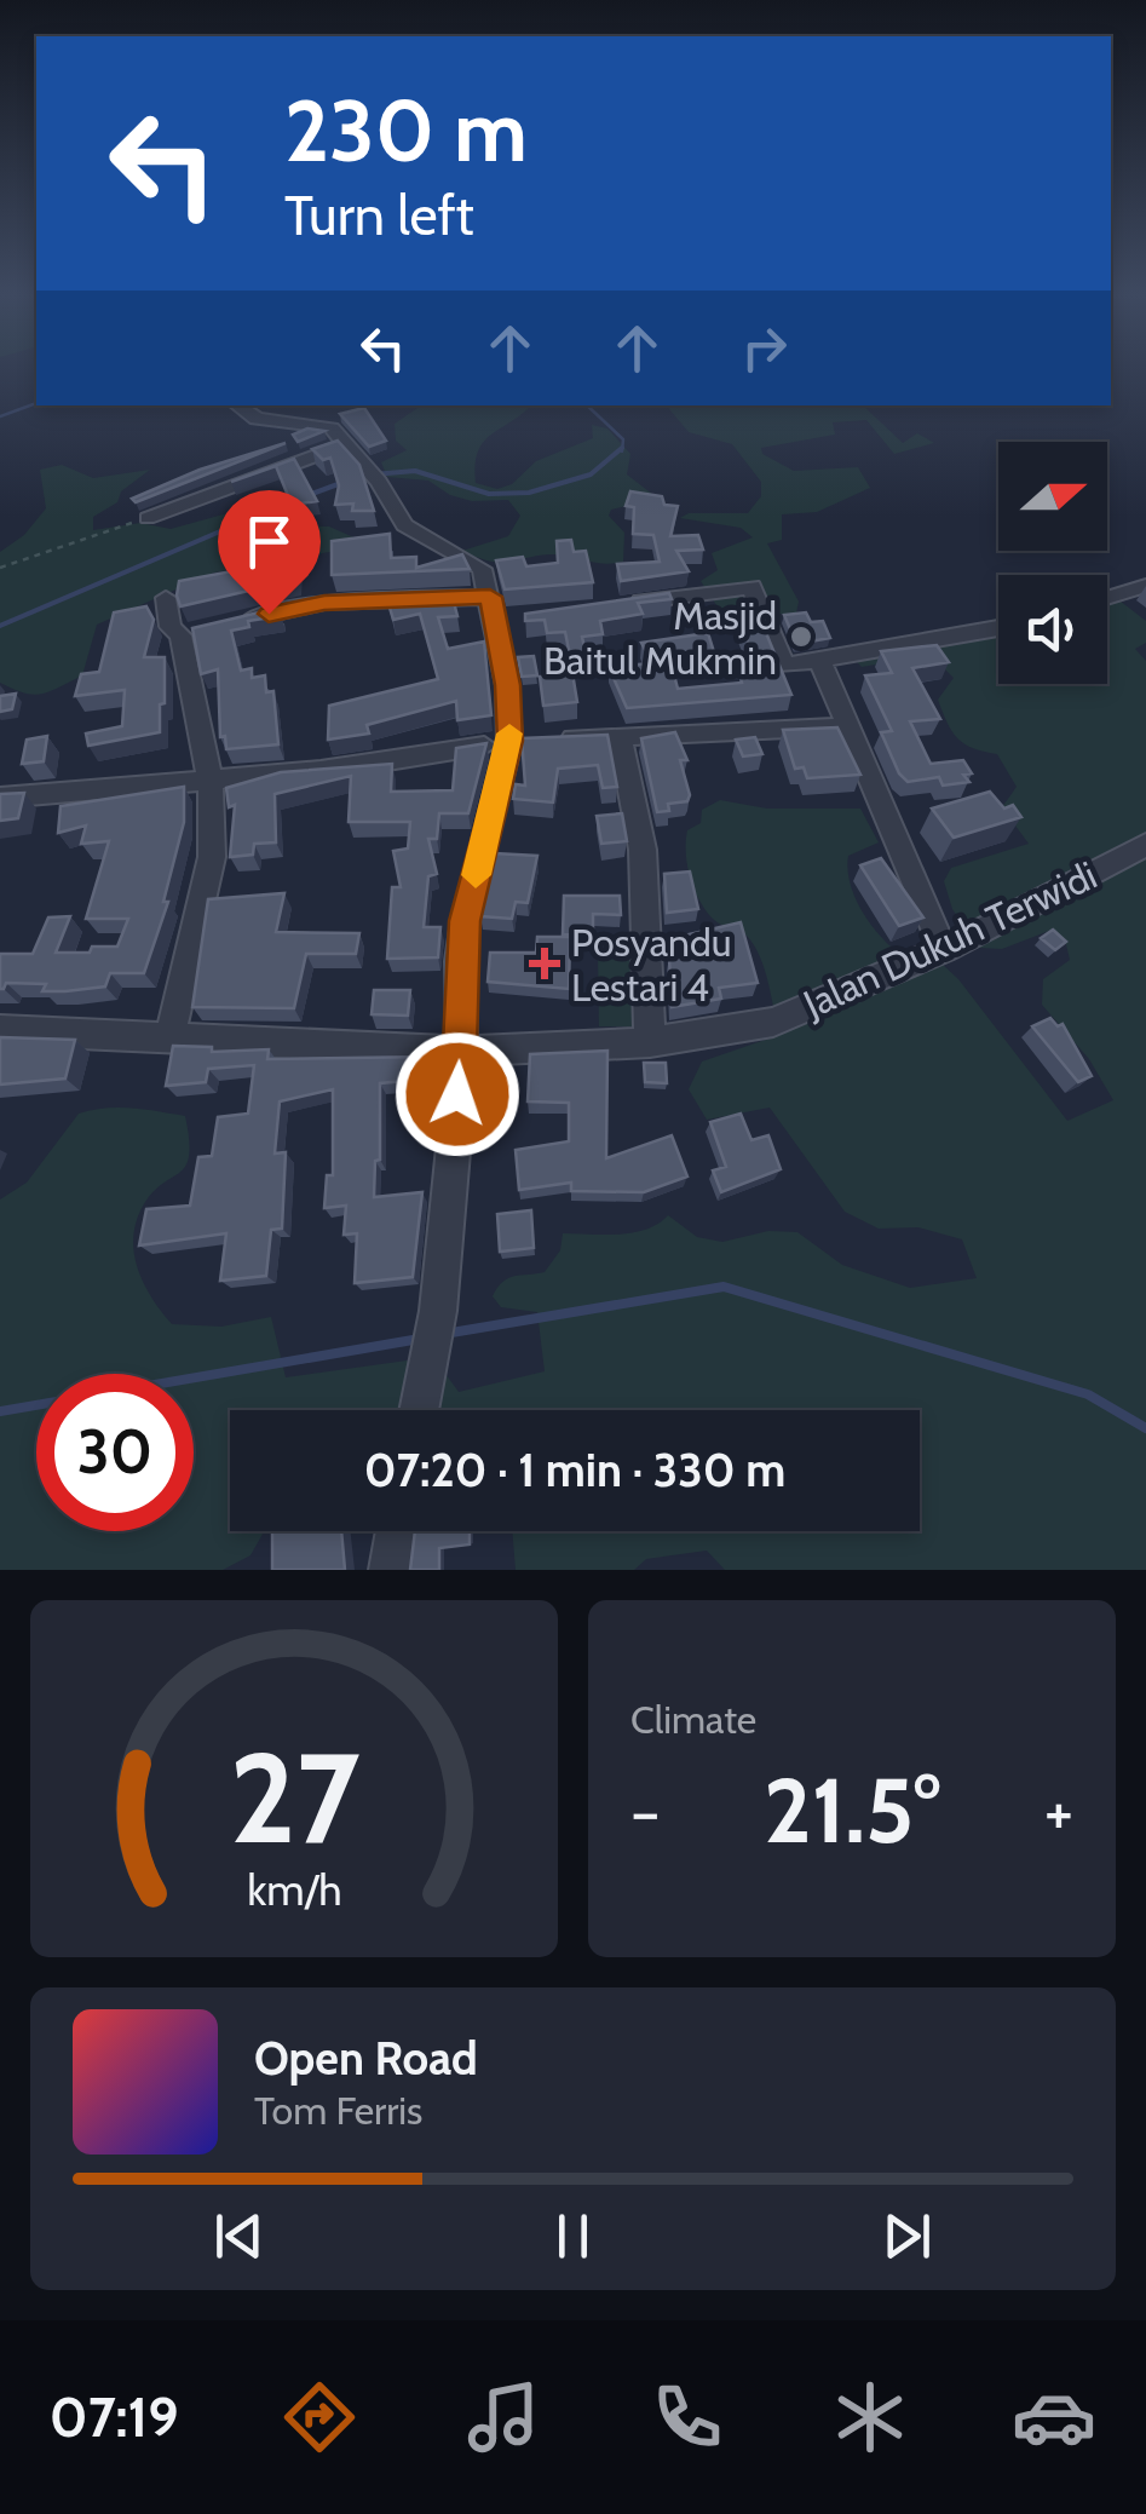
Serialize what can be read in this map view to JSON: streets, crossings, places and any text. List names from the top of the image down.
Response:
{
  "streets": {
    "street": ["Jalan Dukuh Terwidi"]
  },
  "places": {
    "other": ["Masjid Baitul Mukmin"],
    "health": ["Posyandu Lestari 4"]
  },
  "north": "right",
  "page": {
    "turn": ["230 m", "Turn left"],
    "limit": "30",
    "trip": "07:20 · 1 min · 330 m",
    "tile": "Climate",
    "heat": ["−", "21.5°", "+"],
    "song": ["Open Road", "Tom Ferris"],
    "tabs": "07:19",
    "gauge": ["27", "km/h"]
  }
}
